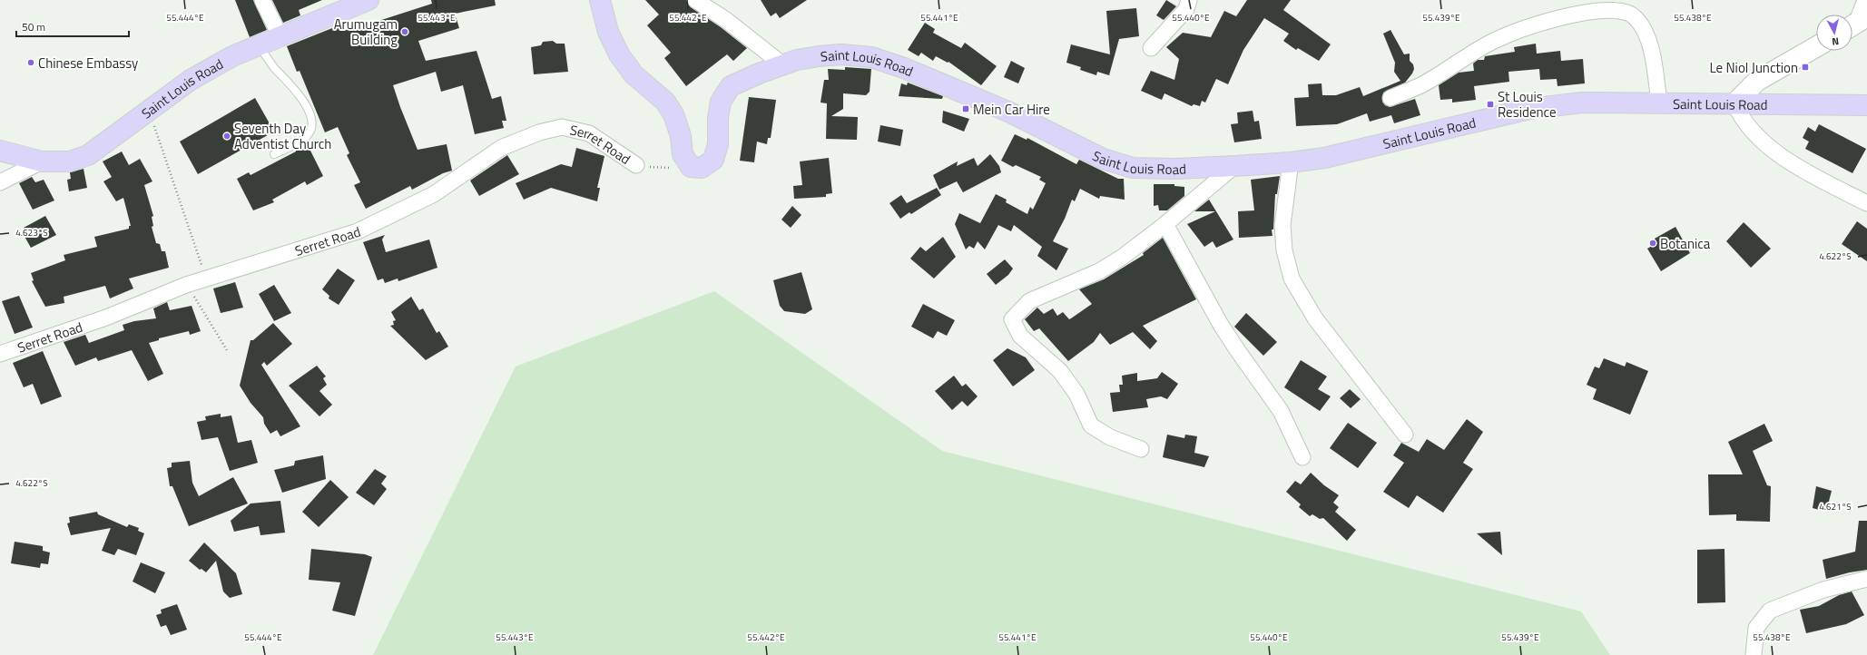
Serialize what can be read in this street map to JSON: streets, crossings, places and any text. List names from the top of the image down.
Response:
{
  "streets": {
    "main road": ["Saint Louis Road"],
    "street": ["Serret Road"]
  },
  "places": {
    "other": [
      "Arumugam Building",
      "Chinese Embassy",
      "Seventh Day Adventist Church",
      "Botanica"
    ],
    "transit": ["Le Niol Junction", "St Louis Residence", "Mein Car Hire"]
  },
  "scale_bar": "50 m",
  "north": "bottom",
  "coordinates": [
    "55.444°E",
    "55.443°E",
    "55.442°E",
    "55.441°E",
    "55.440°E",
    "55.439°E",
    "55.438°E",
    "4.623°S",
    "4.622°S",
    "4.621°S"
  ]
}
